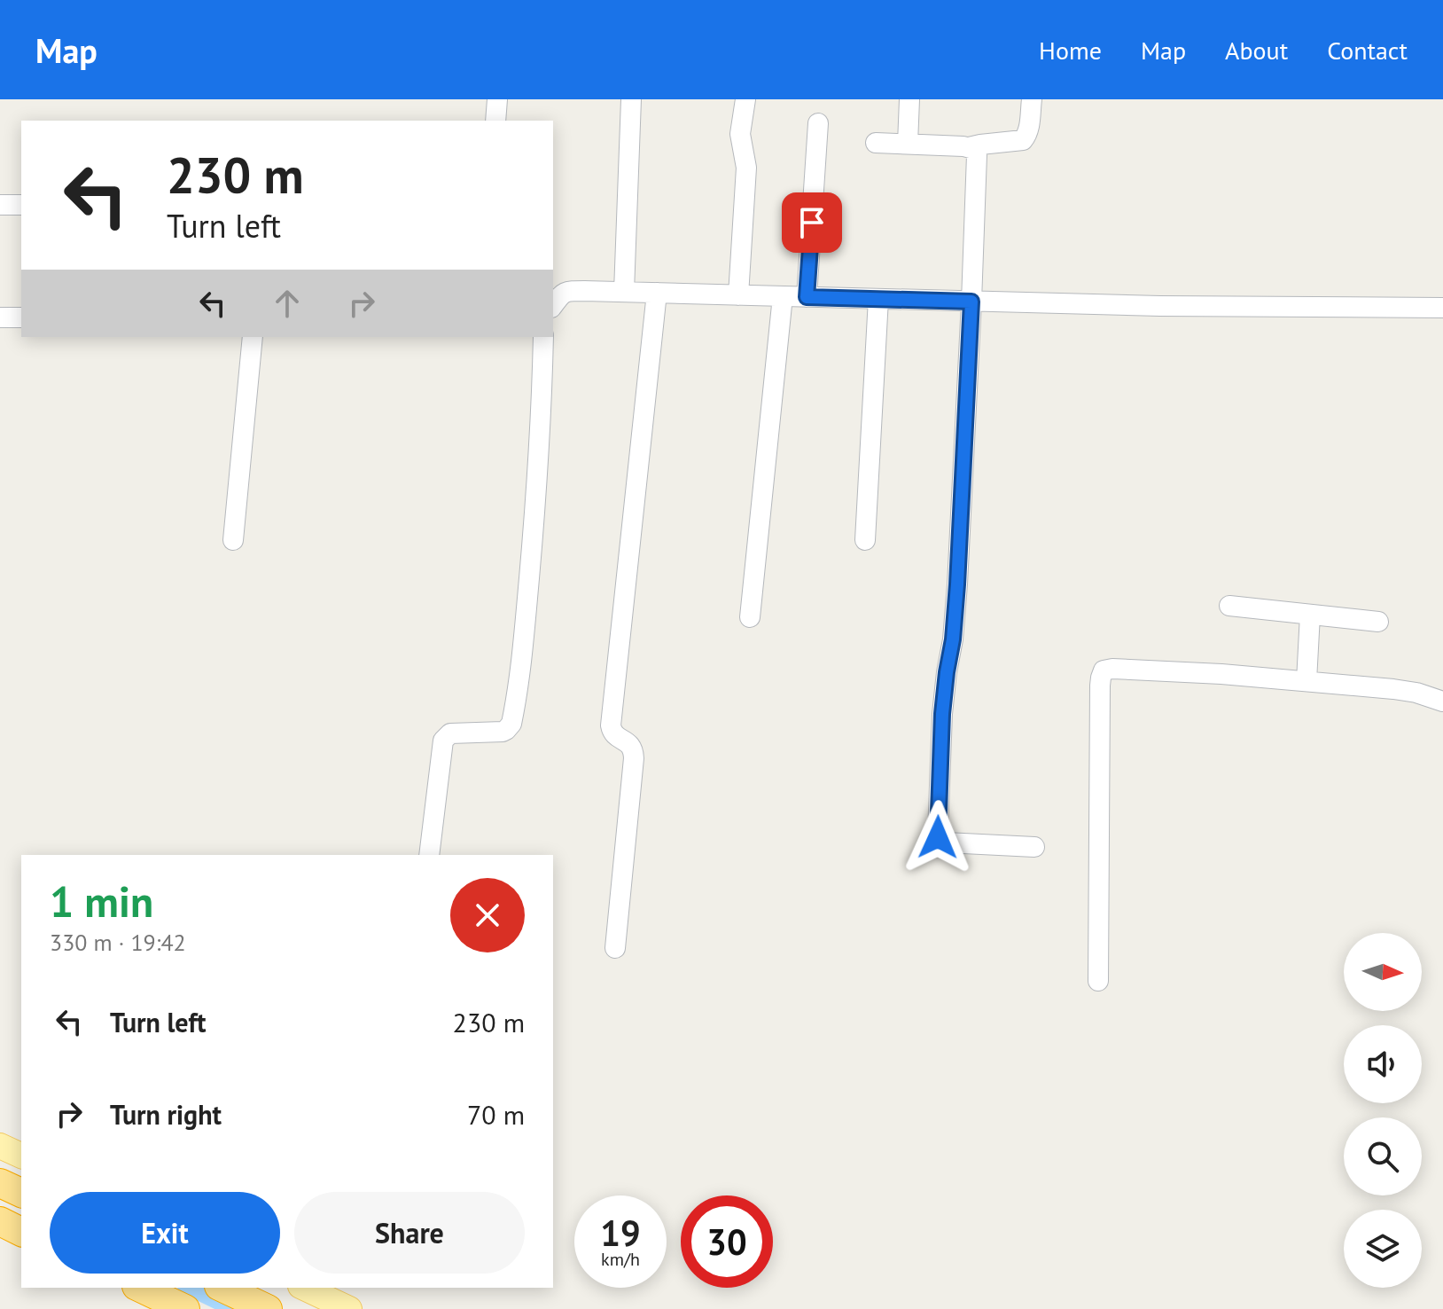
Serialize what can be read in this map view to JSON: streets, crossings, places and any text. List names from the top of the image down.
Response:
{
  "north": "right",
  "page": {
    "header": "Map",
    "nav": [
      "Home",
      "Map",
      "About",
      "Contact"
    ],
    "turn": ["230 m", "Turn left"],
    "heading": ["1 min", "330 m · 19:42"],
    "list": [
      {
        "name": "Turn left",
        "value": "230 m"
      },
      {
        "name": "Turn right",
        "value": "70 m"
      }
    ],
    "buttons": ["Exit", "Share"],
    "speed": "19 km/h",
    "limit": "30"
  }
}
